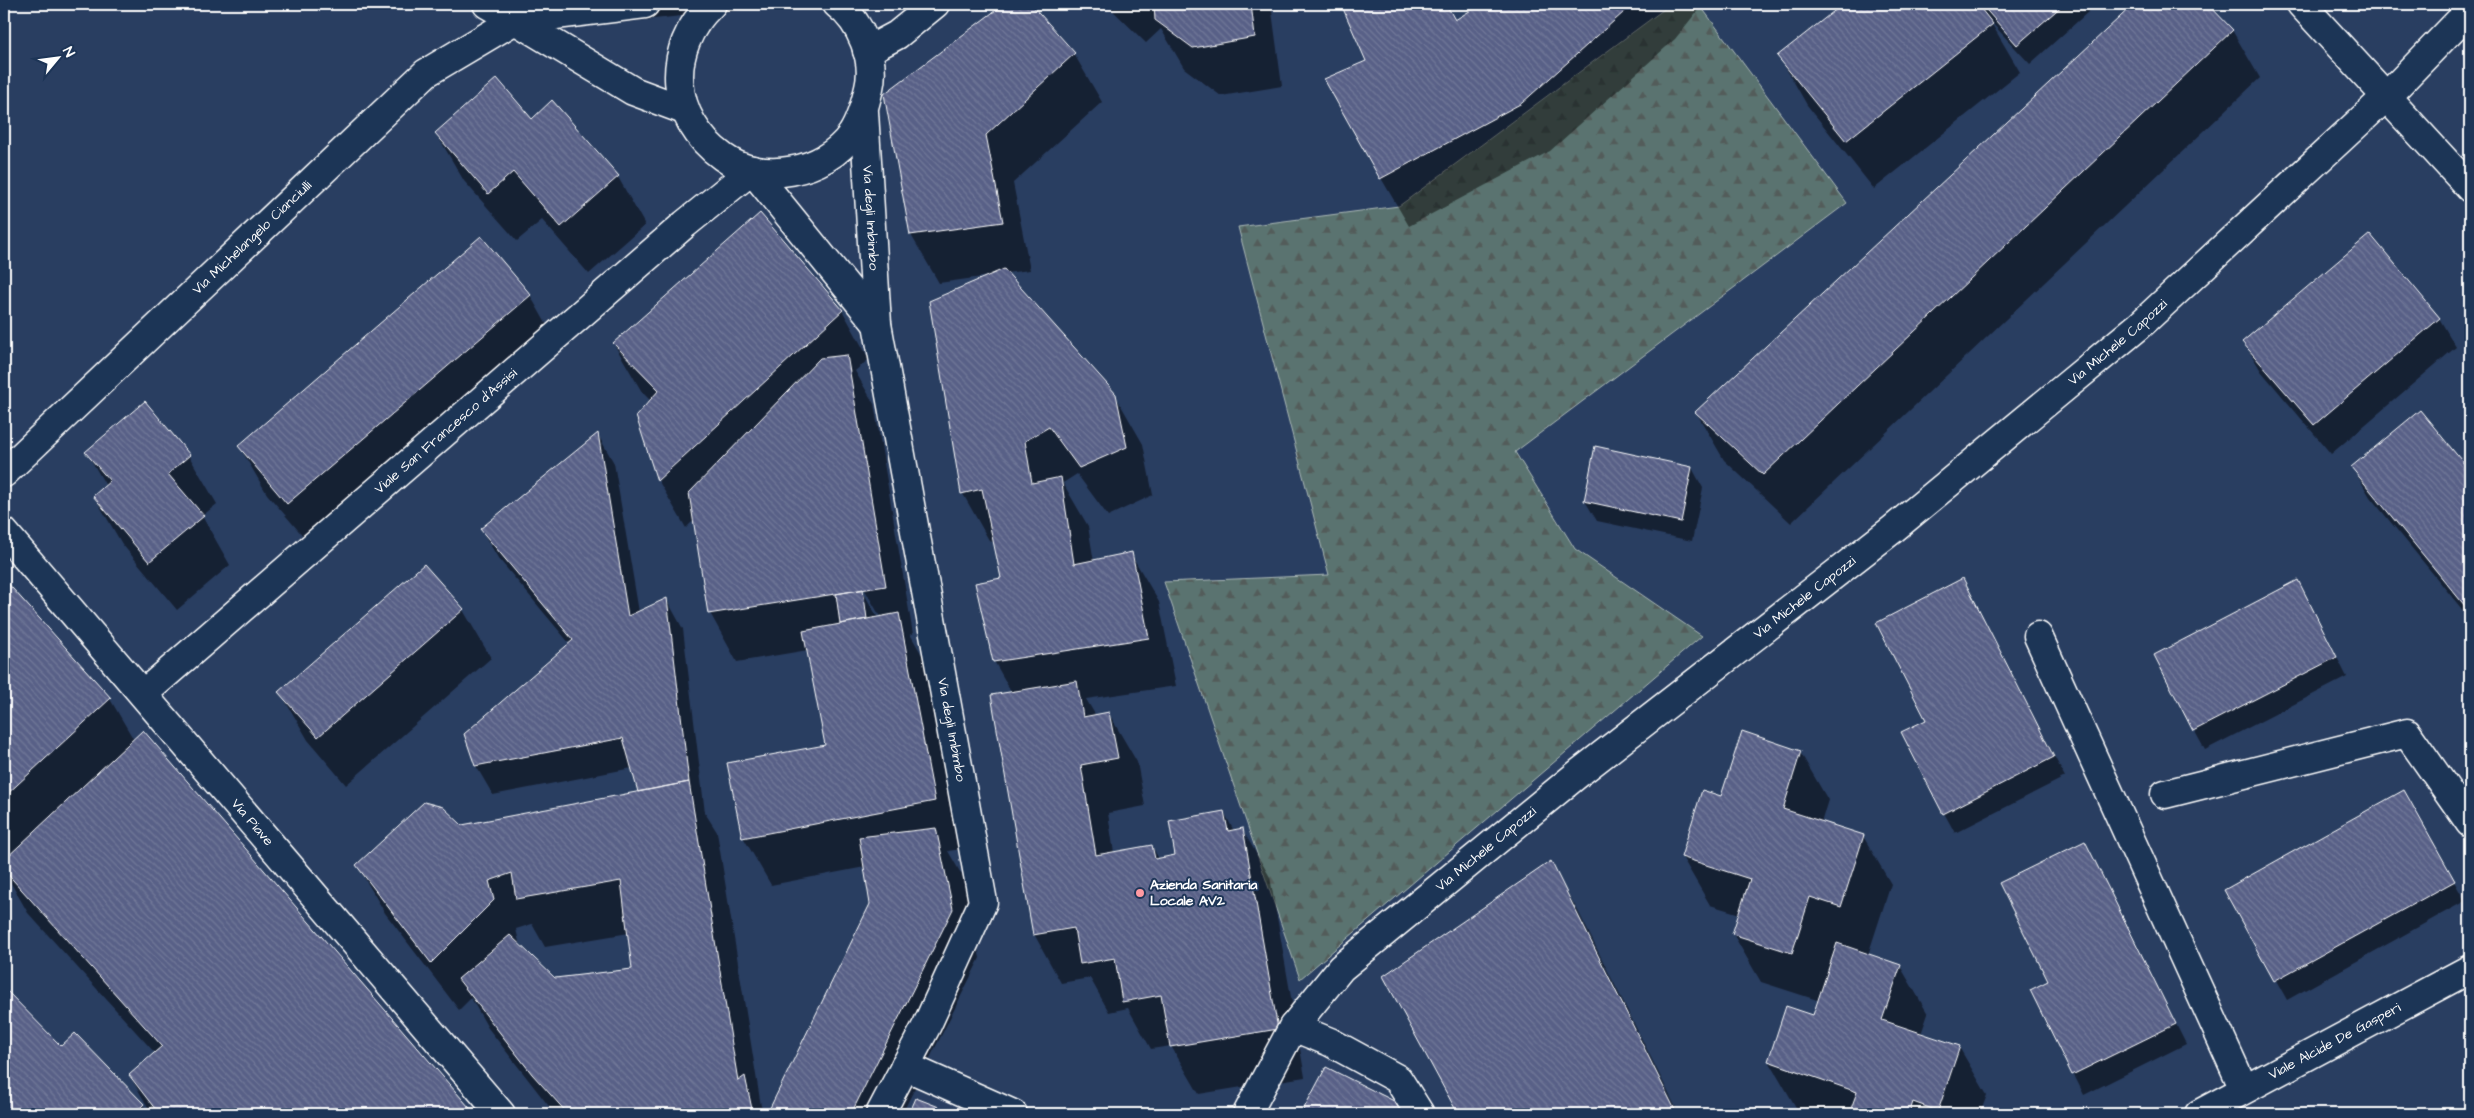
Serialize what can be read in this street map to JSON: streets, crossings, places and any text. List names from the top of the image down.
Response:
{
  "streets": {
    "street": [
      "Via degli Imbimbo",
      "Via Michelangelo Cianciulli",
      "Via Michele Capozzi",
      "Viale San Francesco d'Assisi",
      "Via Piave",
      "Viale Alcide De Gasperi"
    ]
  },
  "crossings": [
    ["Via degli Imbimbo", "Viale San Francesco d'Assisi"],
    ["Viale San Francesco d'Assisi", "Via Piave"]
  ],
  "places": ["Azienda Sanitaria Locale AV2"],
  "north": "top right"
}
